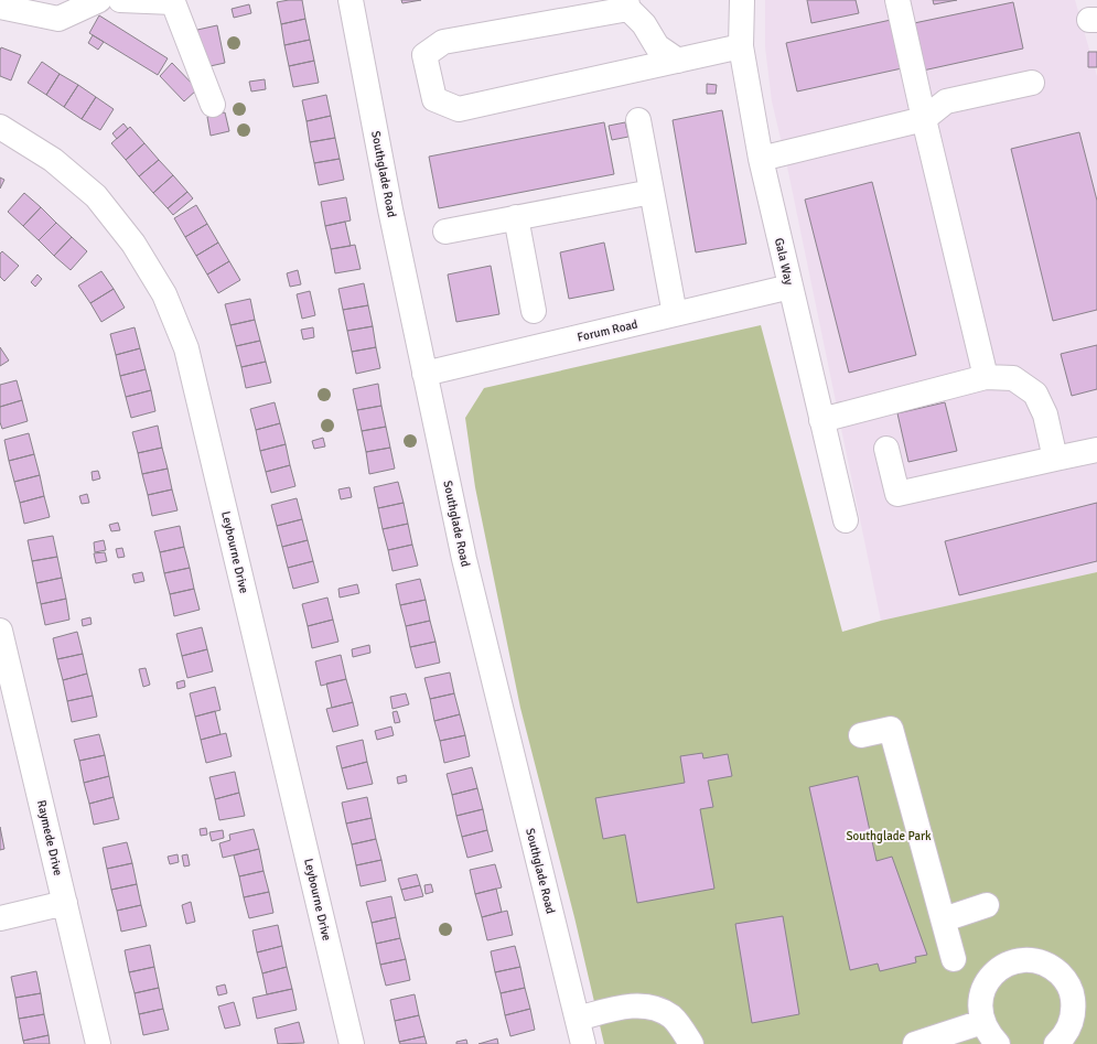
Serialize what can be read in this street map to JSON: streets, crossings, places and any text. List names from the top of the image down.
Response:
{
  "streets": {
    "street": [
      "Southglade Road",
      "Gala Way",
      "Forum Road",
      "Leybourne Drive",
      "Raymede Drive"
    ]
  },
  "crossings": [
    ["Southglade Road", "Forum Road"],
    ["Gala Way", "Forum Road"]
  ],
  "parks": ["Southglade Park"]
}
